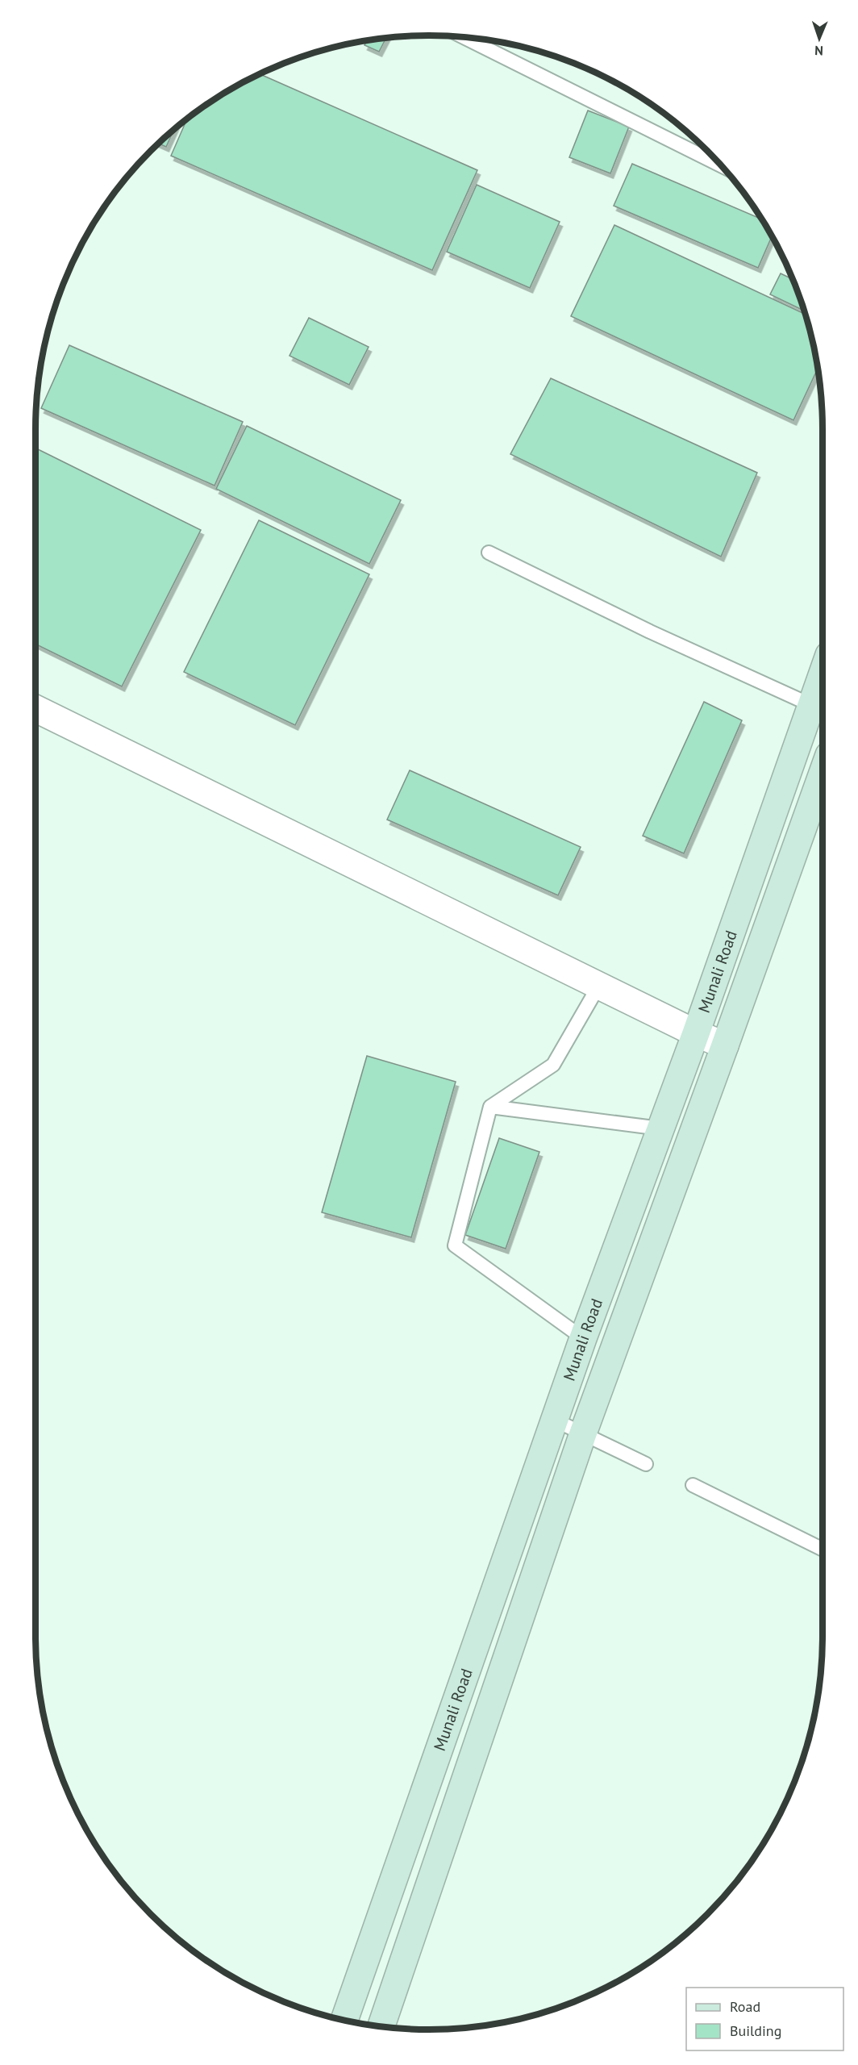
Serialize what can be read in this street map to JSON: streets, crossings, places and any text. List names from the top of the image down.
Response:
{
  "streets": {
    "main road": ["Munali Road"]
  },
  "legend": ["Road", "Building"],
  "north": "bottom"
}
